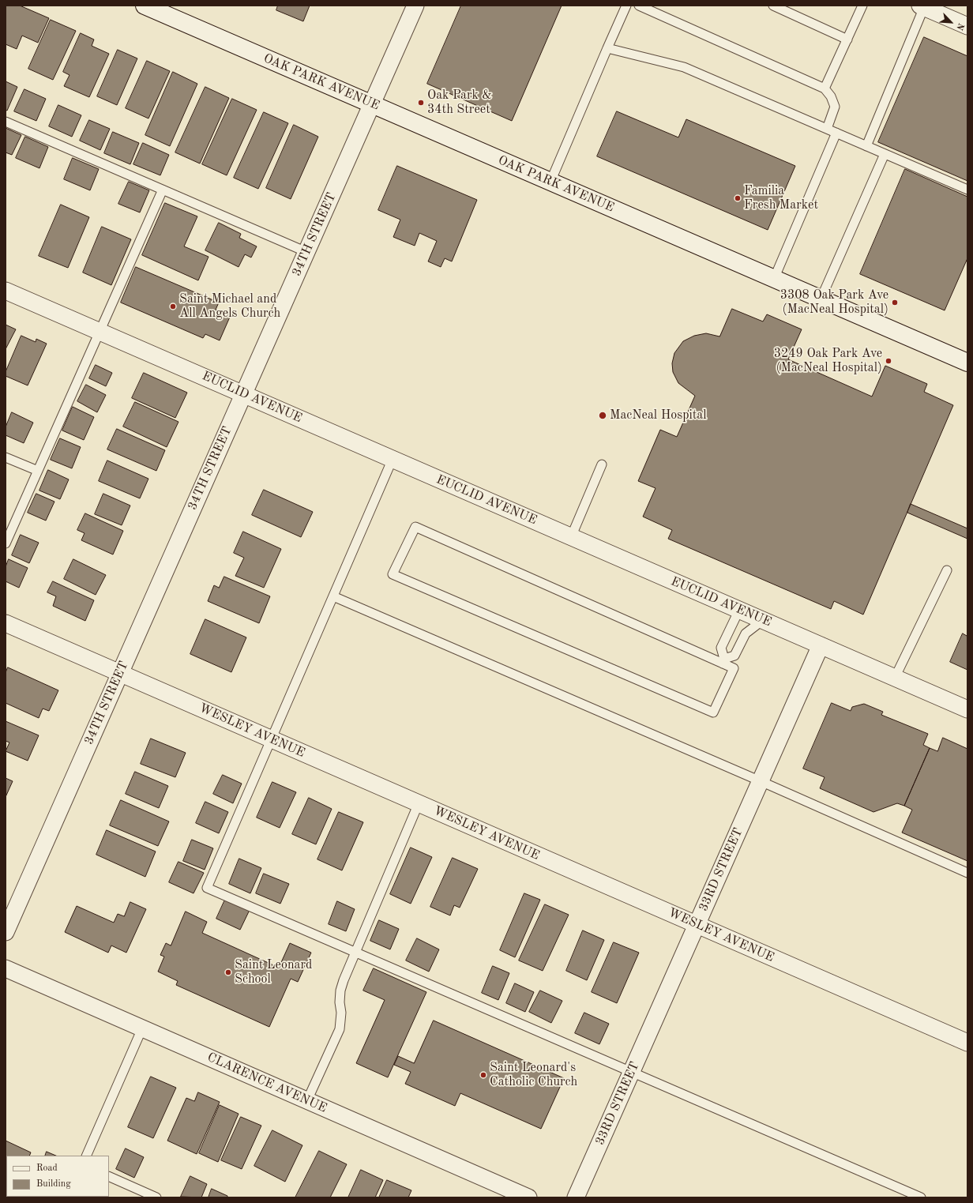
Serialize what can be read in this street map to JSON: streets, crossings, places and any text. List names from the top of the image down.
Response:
{
  "streets": {
    "street": [
      "OAK PARK AVENUE",
      "34TH STREET",
      "EUCLID AVENUE",
      "WESLEY AVENUE",
      "33RD STREET",
      "CLARENCE AVENUE"
    ]
  },
  "crossings": [
    ["OAK PARK AVENUE", "34TH STREET"],
    ["34TH STREET", "EUCLID AVENUE"],
    ["34TH STREET", "WESLEY AVENUE"],
    ["EUCLID AVENUE", "33RD STREET"],
    ["WESLEY AVENUE", "33RD STREET"]
  ],
  "places": [
    "Oak Park & 34th Street",
    "Familia Fresh Market",
    "3308 Oak Park Ave (MacNeal Hospital)",
    "Saint Michael and All Angels Church",
    "3249 Oak Park Ave (MacNeal Hospital)",
    "MacNeal Hospital",
    "Saint Leonard School",
    "Saint Leonard's Catholic Church"
  ],
  "legend": ["Road", "Building"],
  "north": "bottom right"
}
